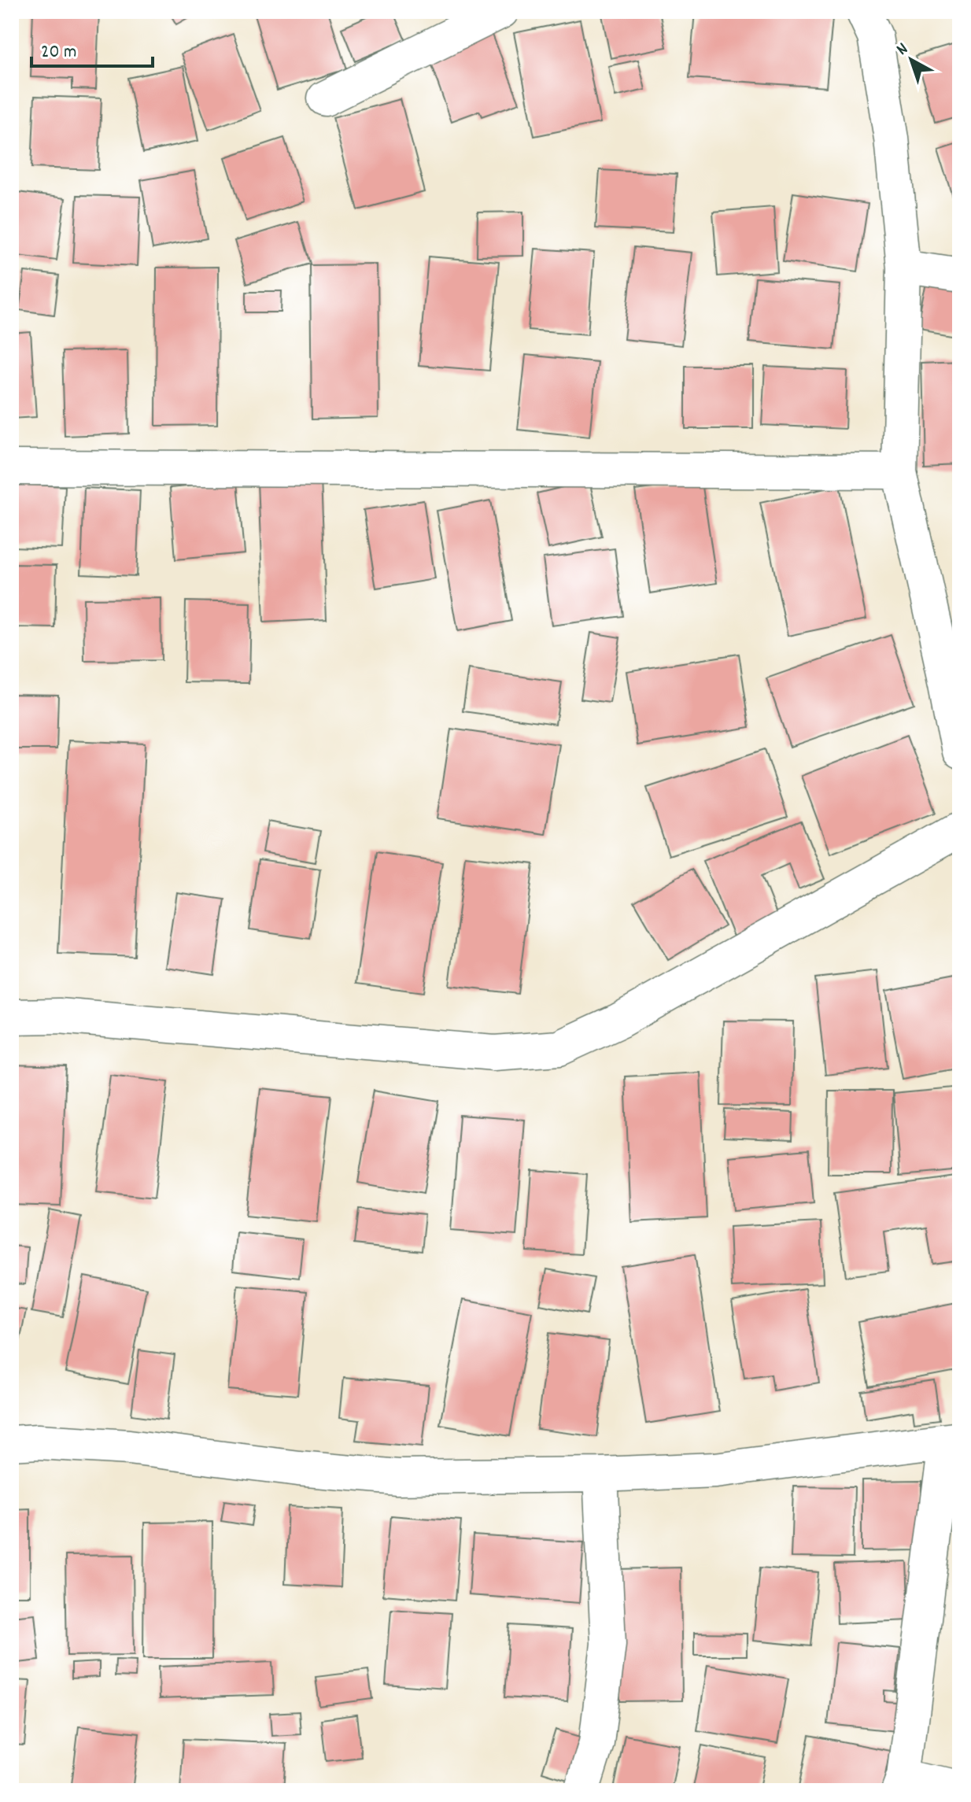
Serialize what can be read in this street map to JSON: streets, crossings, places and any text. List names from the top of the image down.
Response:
{
  "scale_bar": "20 m",
  "north": "top left"
}
